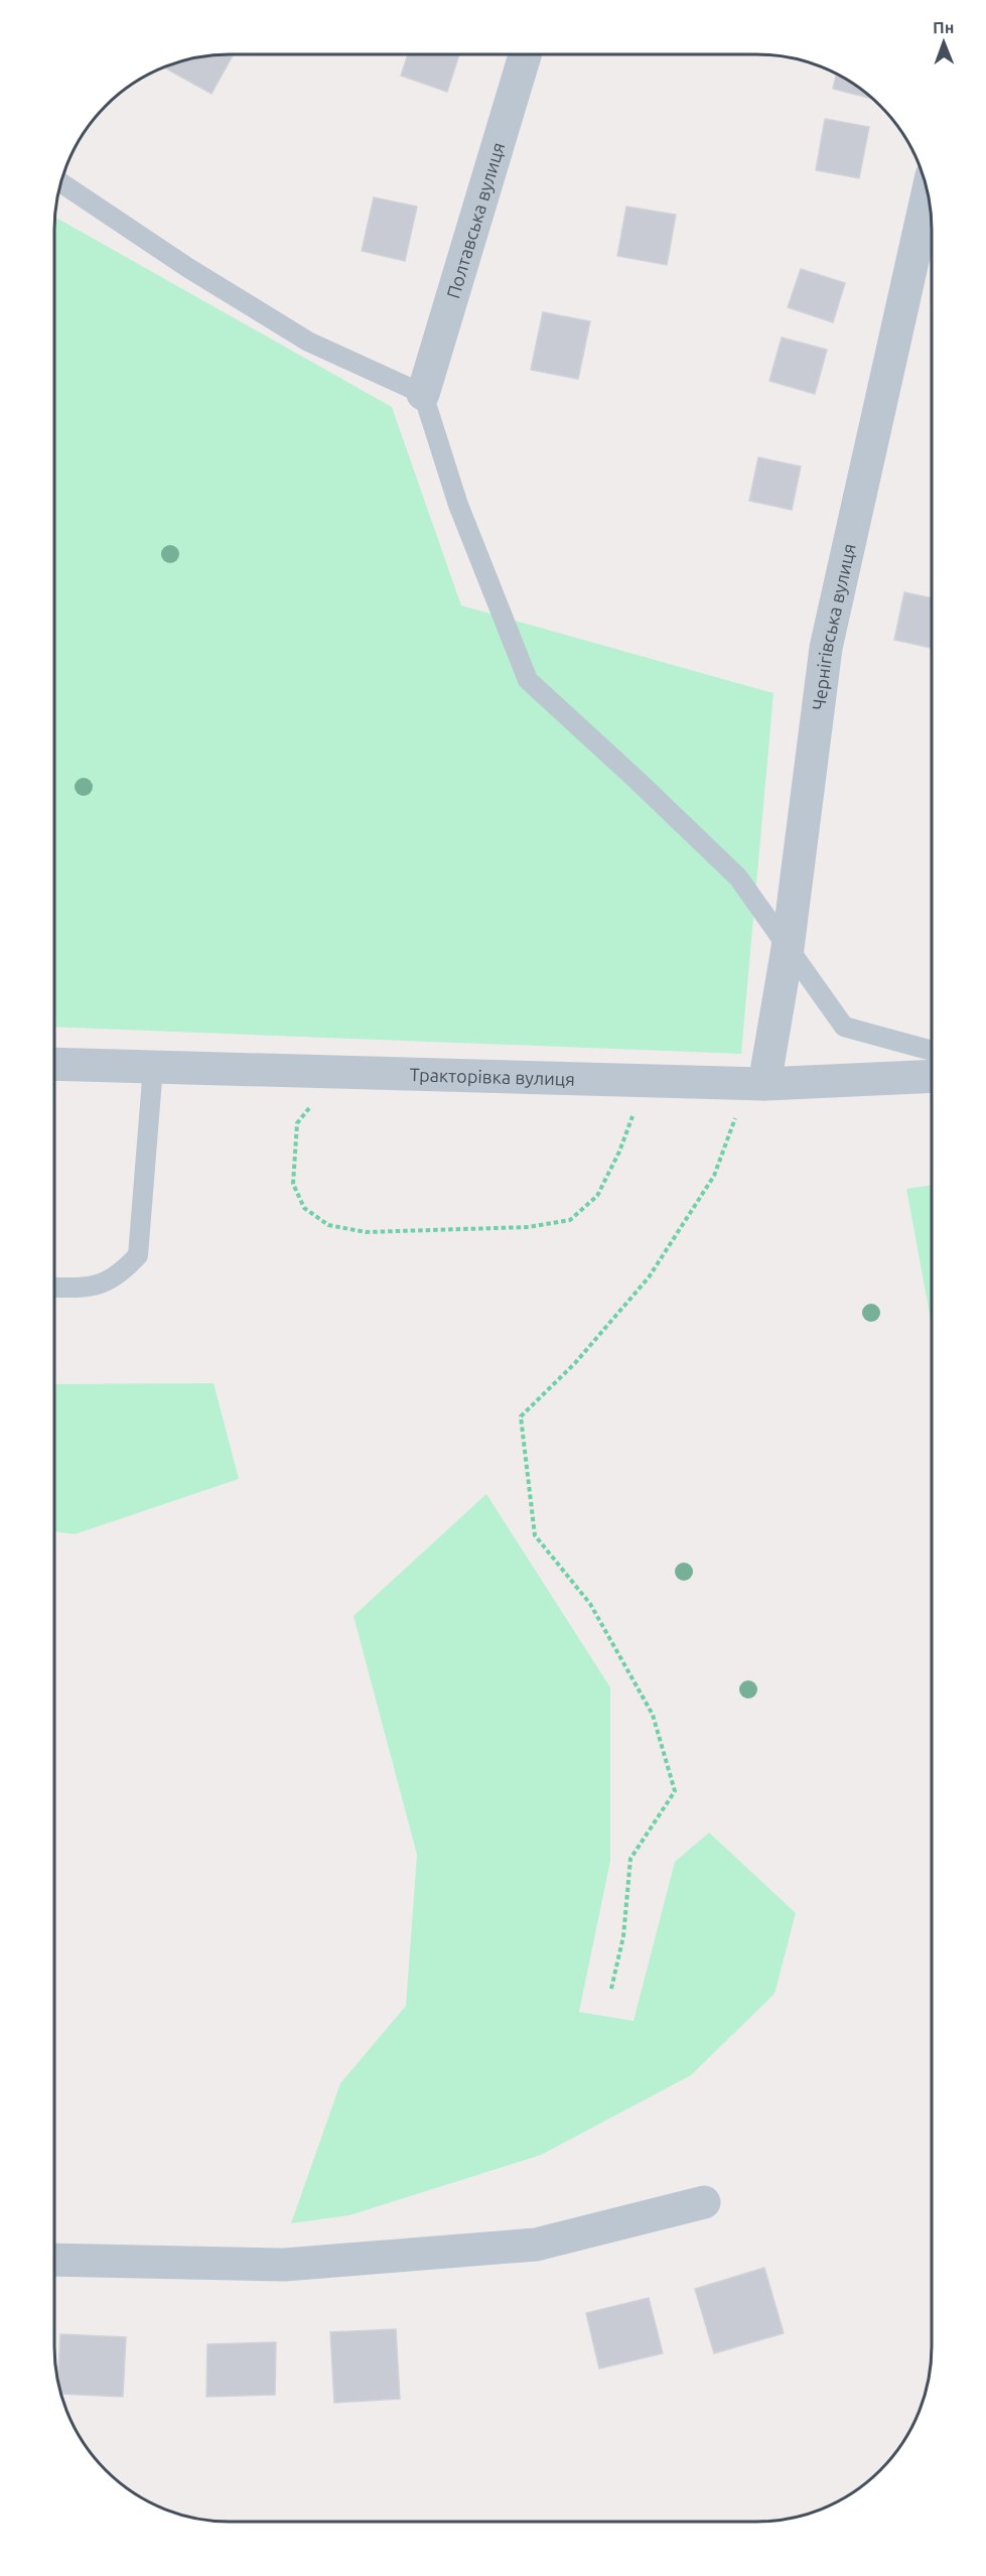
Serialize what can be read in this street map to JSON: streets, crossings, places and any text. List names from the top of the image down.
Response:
{
  "streets": {
    "street": ["Полтавська вулиця", "Чернігівська вулиця", "Тракторівка вулиця"]
  },
  "crossings": [
    ["Чернігівська вулиця", "Тракторівка вулиця"]
  ],
  "north": "top"
}
